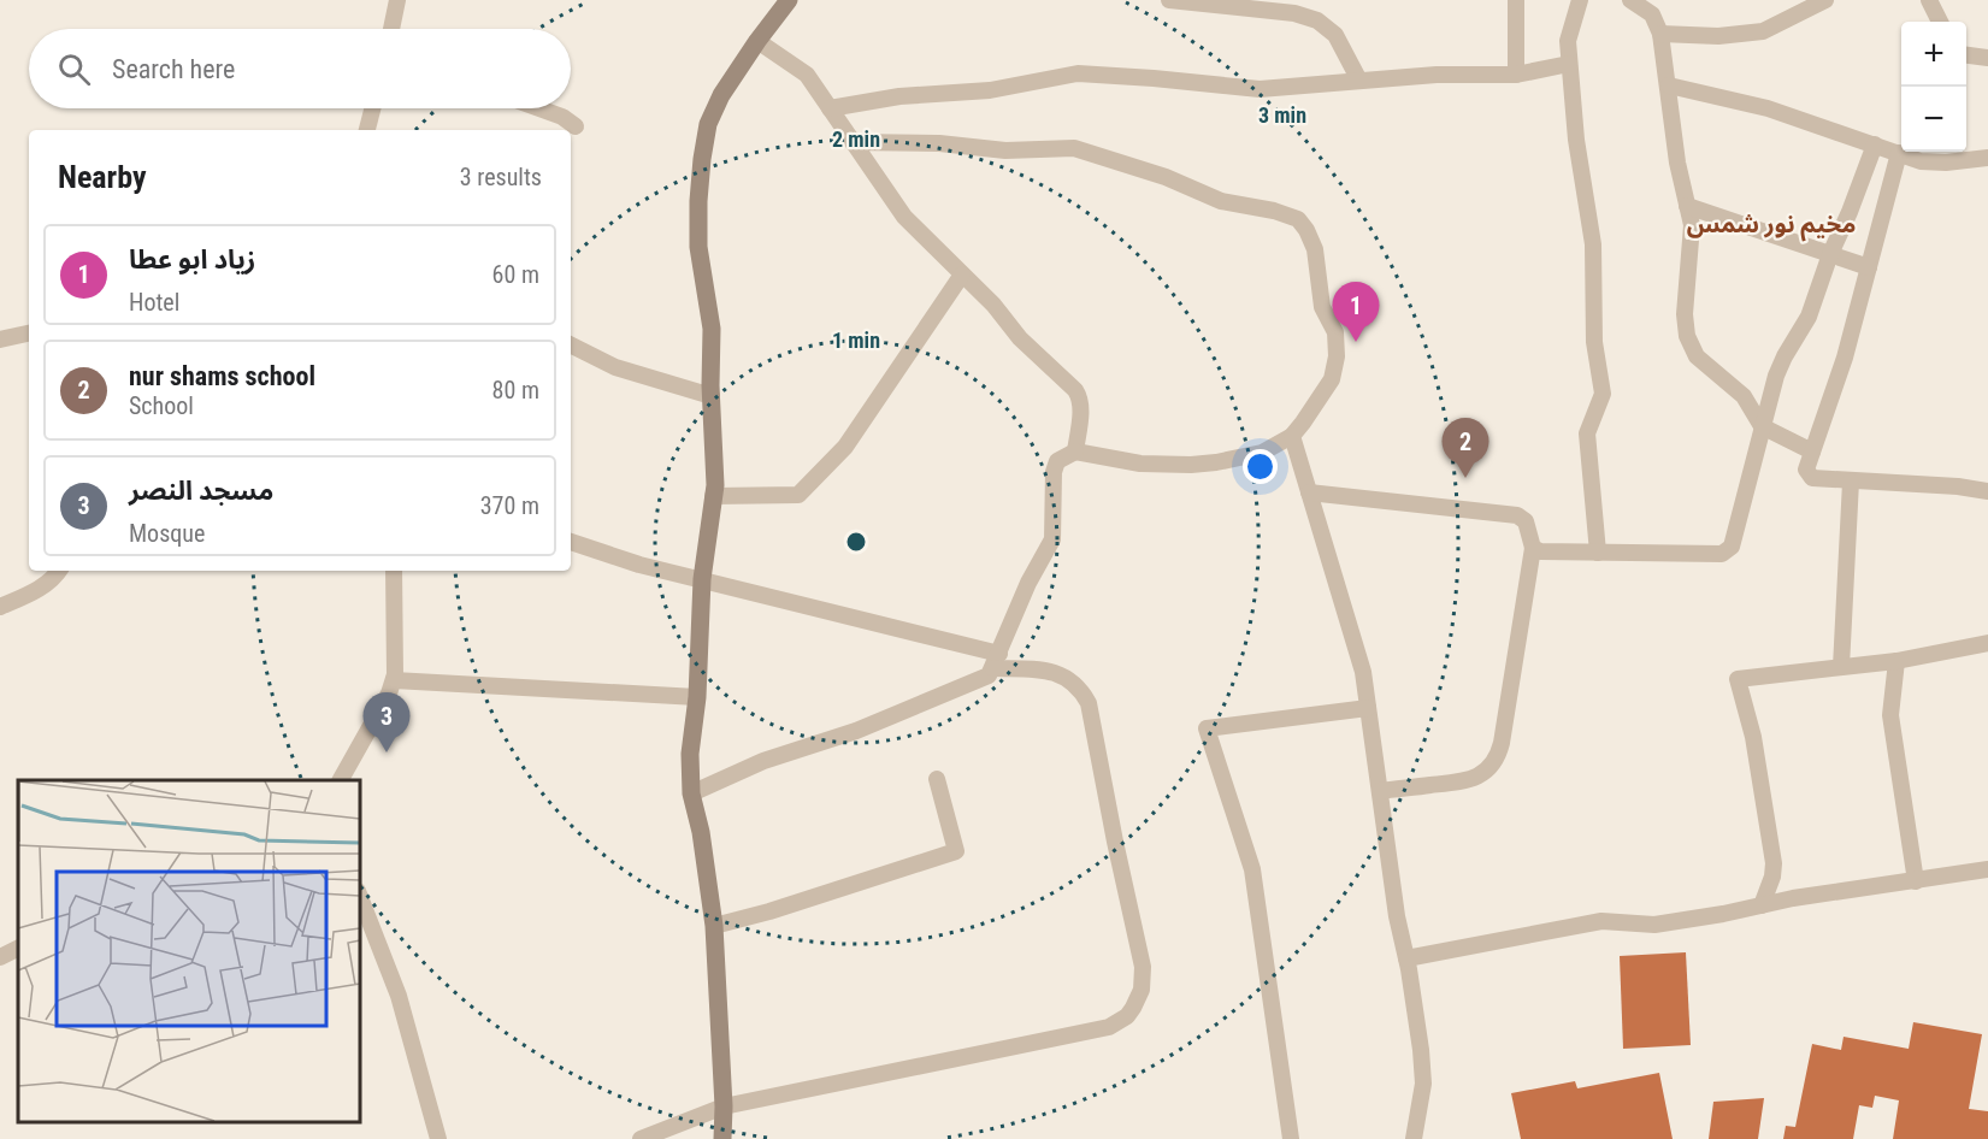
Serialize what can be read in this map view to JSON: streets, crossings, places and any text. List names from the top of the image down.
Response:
{
  "districts": ["ِمخيم نور شمس"],
  "page": {
    "map_buttons": ["+", "−"],
    "search": "Search here",
    "heading": ["Nearby", "3 results"],
    "list": [
      {
        "mark": "1",
        "name": "زياد ابو عطا",
        "note": "Hotel",
        "value": "60 m"
      },
      {
        "mark": "2",
        "name": "nur shams school",
        "note": "School",
        "value": "80 m"
      },
      {
        "mark": "3",
        "name": "مسجد النصر",
        "note": "Mosque",
        "value": "370 m"
      }
    ],
    "pins": ["1", "2", "3"]
  },
  "rings": ["3 min", "2 min", "1 min"]
}
